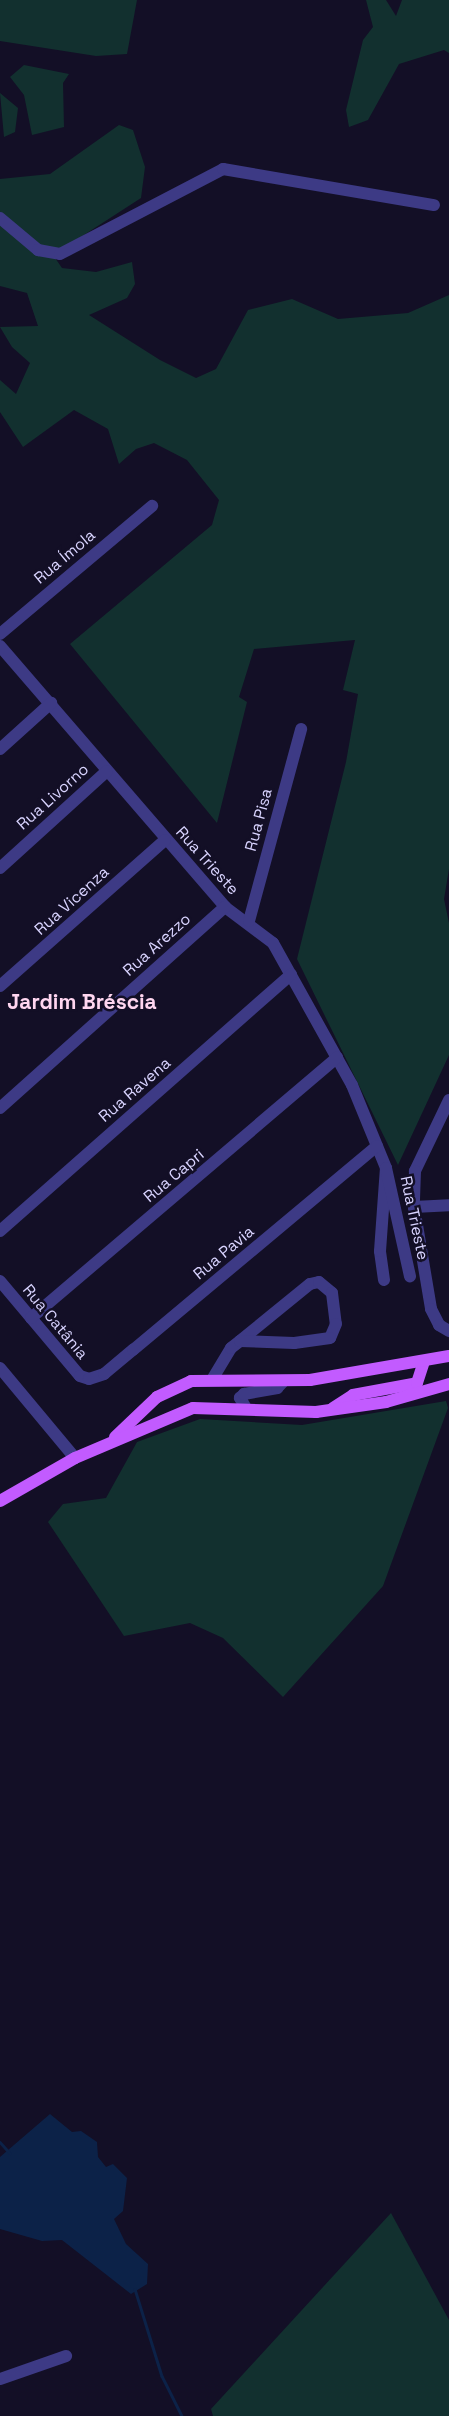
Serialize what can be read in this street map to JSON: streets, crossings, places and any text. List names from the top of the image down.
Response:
{
  "streets": {
    "street": [
      "Rua Ímola",
      "Rua Livorno",
      "Rua Pisa",
      "Rua Trieste",
      "Rua Vicenza",
      "Rua Arezzo",
      "Rua Ravena",
      "Rua Capri",
      "Rua Pavia",
      "Rua Catânia"
    ]
  },
  "crossings": [
    ["Rua Livorno", "Rua Trieste"],
    ["Rua Pisa", "Rua Trieste"],
    ["Rua Trieste", "Rua Vicenza"],
    ["Rua Trieste", "Rua Arezzo"],
    ["Rua Trieste", "Rua Ravena"],
    ["Rua Trieste", "Rua Capri"],
    ["Rua Trieste", "Rua Pavia"],
    ["Rua Capri", "Rua Catânia"],
    ["Rua Pavia", "Rua Catânia"]
  ],
  "districts": ["Jardim Bréscia"]
}
